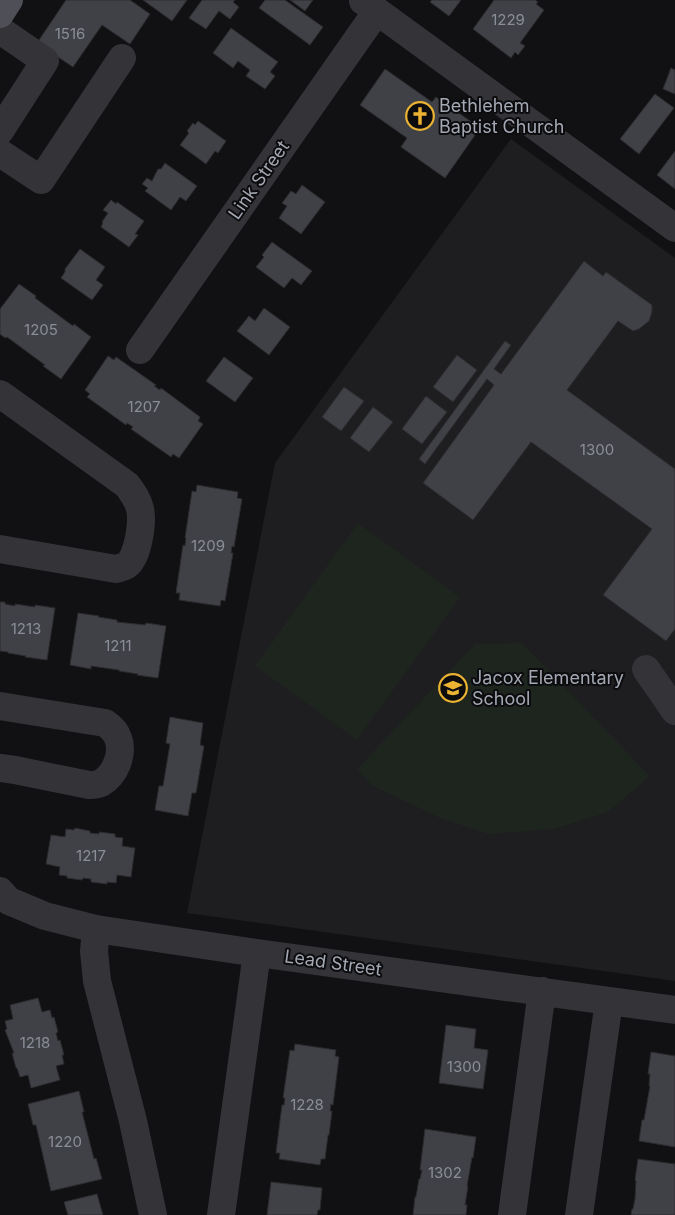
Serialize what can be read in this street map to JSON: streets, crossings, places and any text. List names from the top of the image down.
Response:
{
  "streets": {
    "street": ["Link Street", "Lead Street"]
  },
  "places": {
    "church": ["Bethlehem Baptist Church"],
    "school or university": ["Jacox Elementary School"]
  },
  "house_numbers": [
    "1229",
    "1516",
    "1205",
    "1207",
    "1300",
    "1209",
    "1213",
    "1211",
    "1217",
    "1218",
    "1300",
    "1228",
    "1220",
    "1302"
  ]
}
